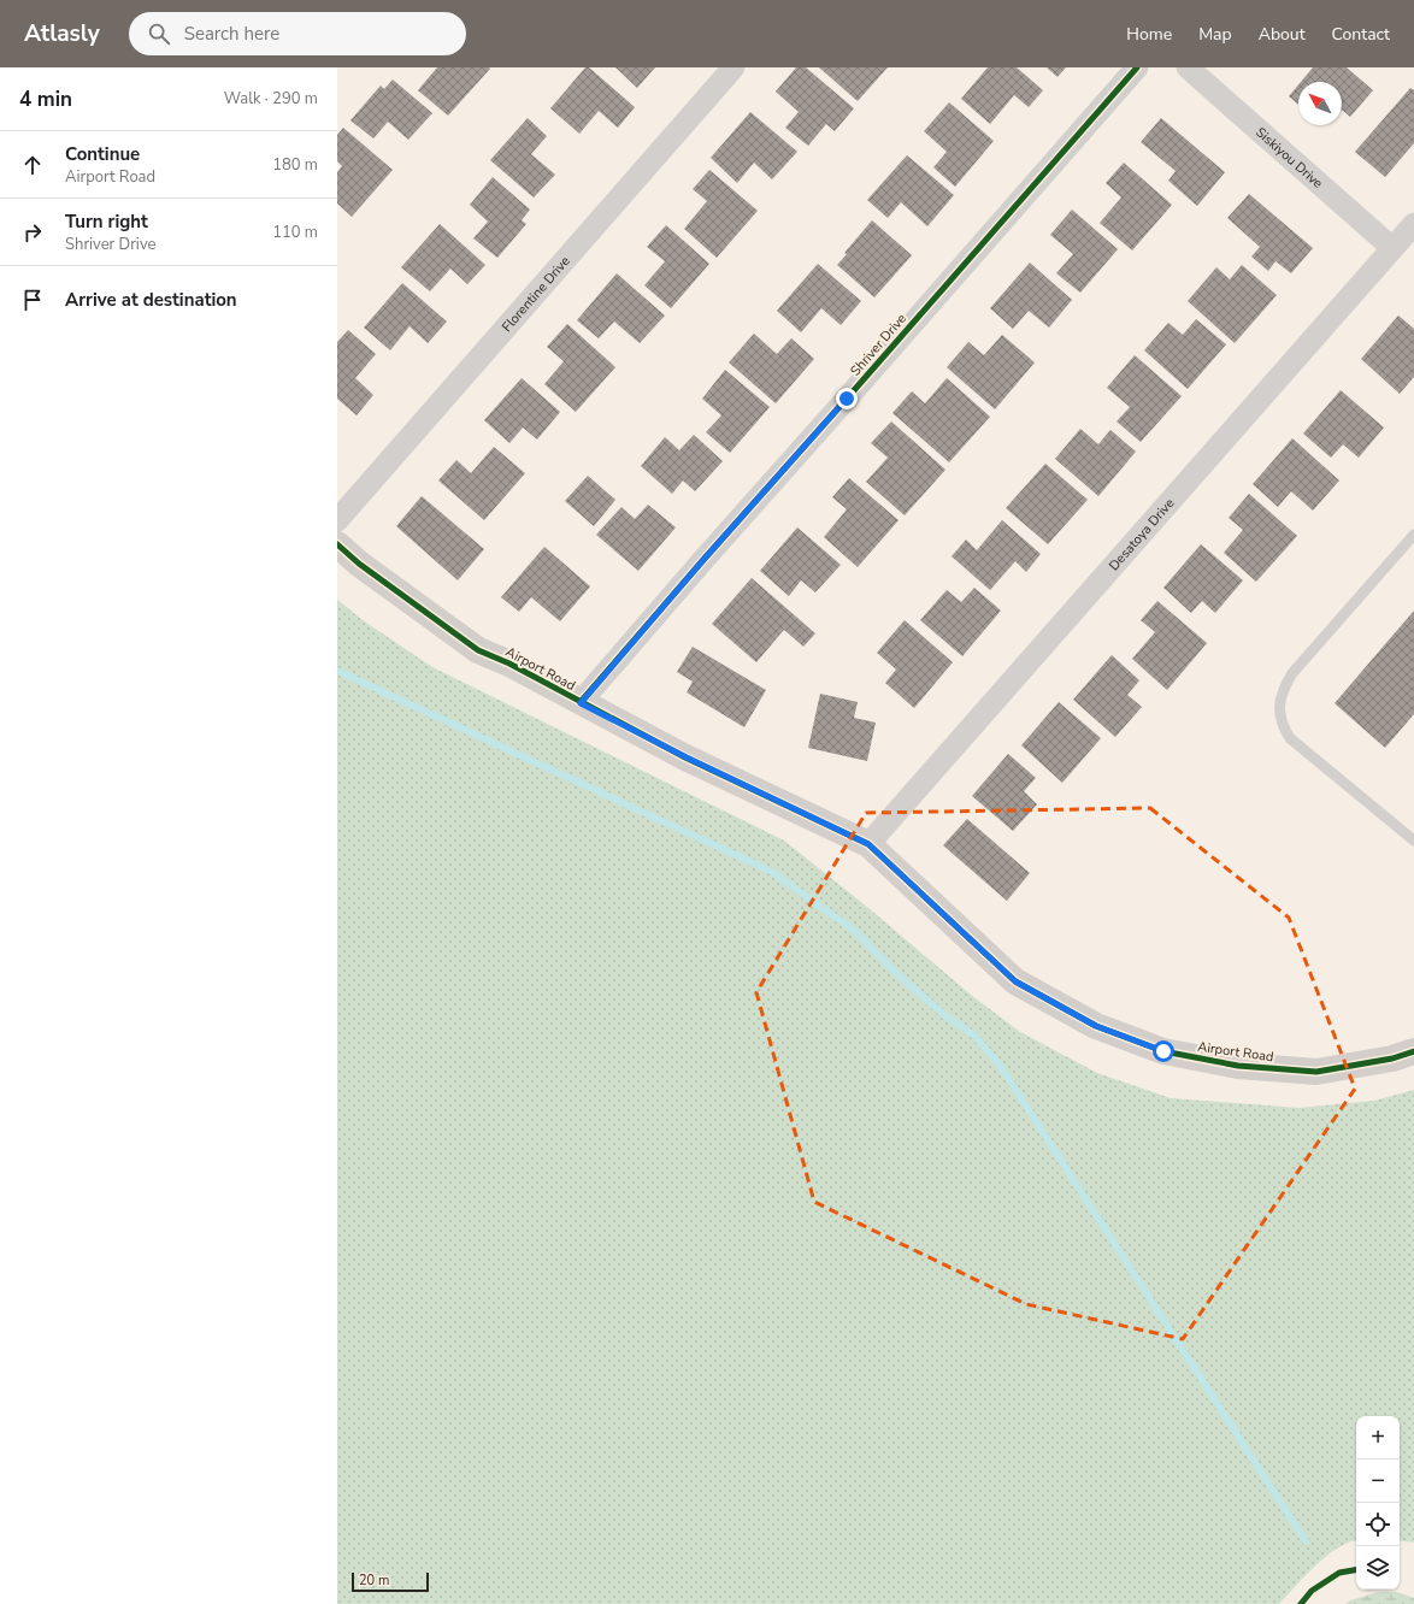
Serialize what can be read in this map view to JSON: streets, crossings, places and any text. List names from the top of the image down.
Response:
{
  "streets": {
    "street": [
      "Siskiyou Drive",
      "Florentine Drive",
      "Shriver Drive",
      "Desatoya Drive",
      "Airport Road"
    ]
  },
  "crossings": [
    ["Siskiyou Drive", "Desatoya Drive"],
    ["Shriver Drive", "Airport Road"],
    ["Desatoya Drive", "Airport Road"]
  ],
  "scale_bar": "20 m",
  "north": "top left",
  "page": {
    "header": "Atlasly",
    "search": "Search here",
    "nav": [
      "Home",
      "Map",
      "About",
      "Contact"
    ],
    "heading": ["4 min", "Walk · 290 m"],
    "list": [
      ["Continue", "Airport Road", "180 m"],
      ["Turn right", "Shriver Drive", "110 m"],
      "Arrive at destination"
    ],
    "map_buttons": ["+", "−"],
    "scale": "20 m"
  }
}
